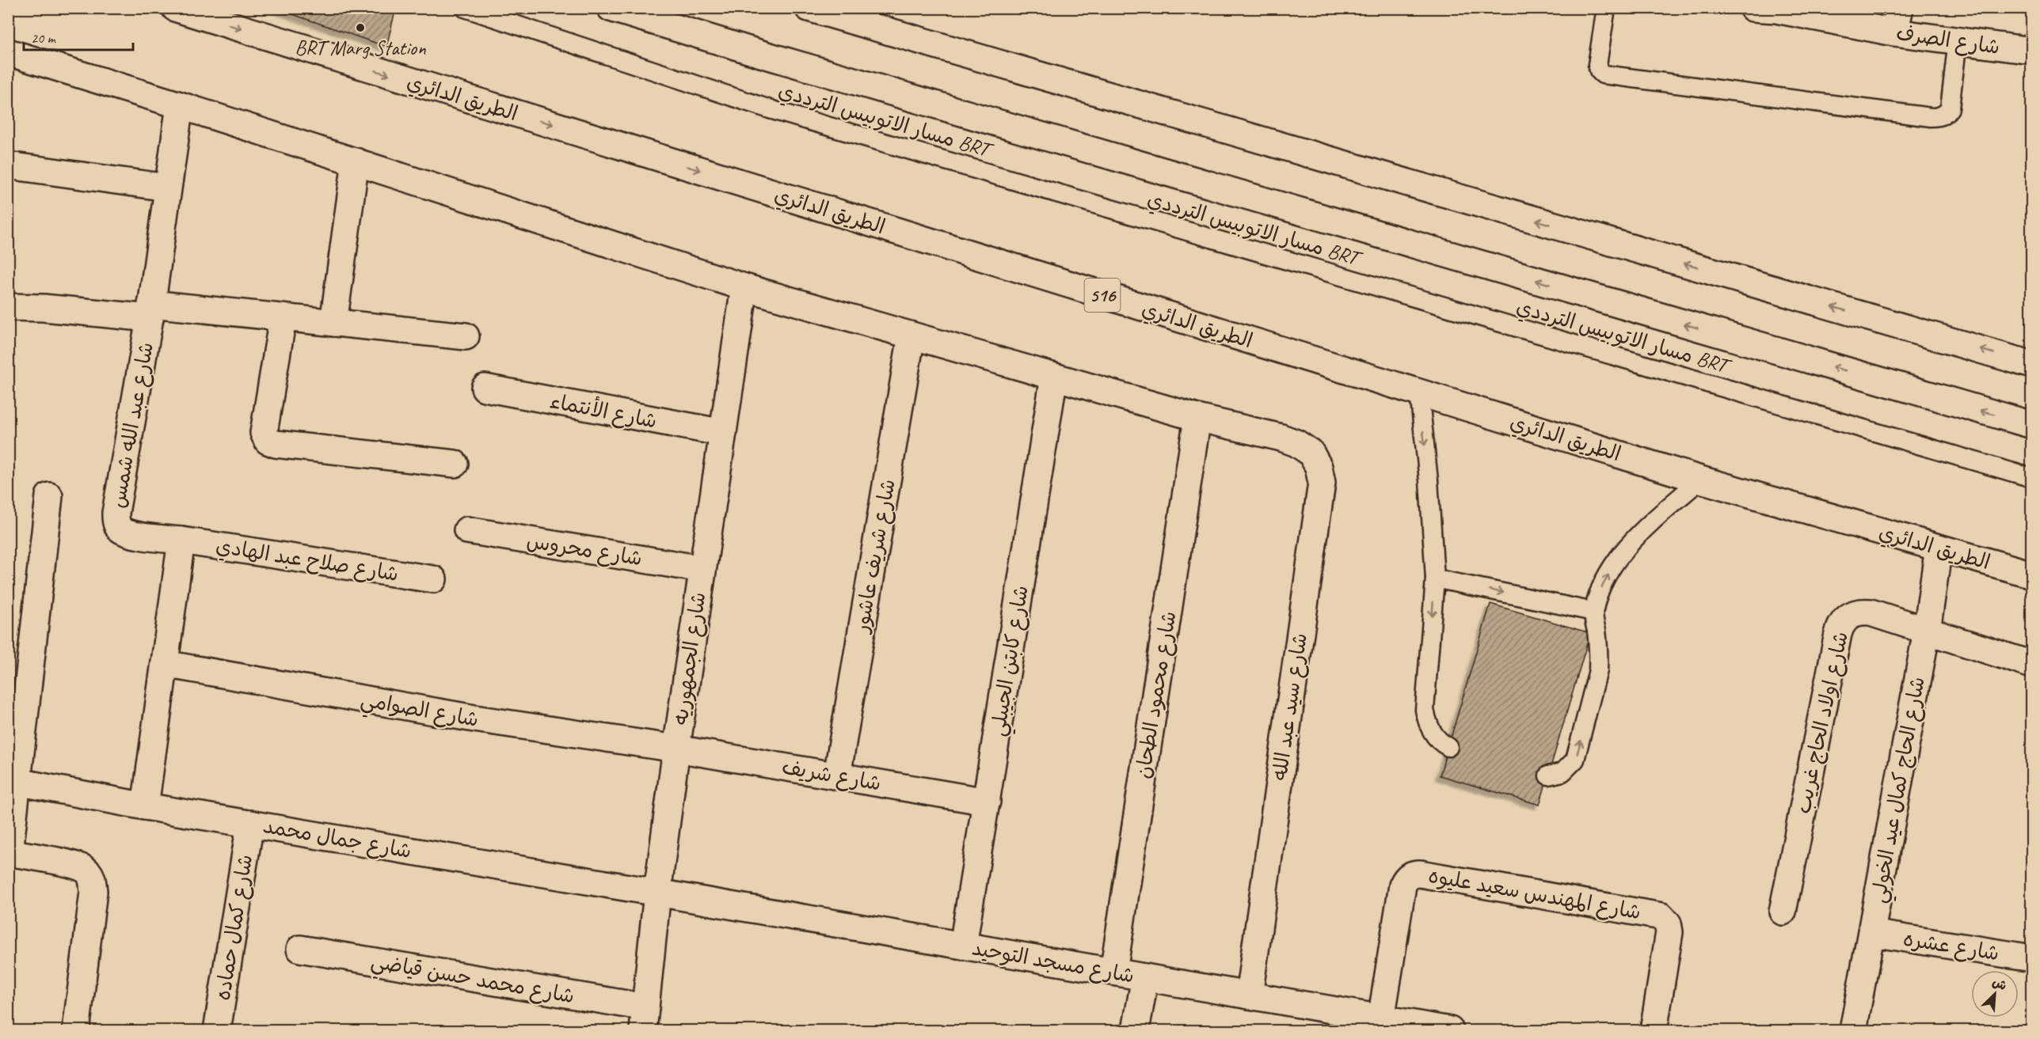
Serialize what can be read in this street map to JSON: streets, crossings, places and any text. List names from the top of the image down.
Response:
{
  "streets": {
    "main road": [
      "شارع الصرف",
      "الطريق الدائري",
      "516",
      "شارع الأنتماء",
      "شارع عبد الله شمس",
      "شارع محروس",
      "شارع شريف عاشور",
      "شارع صلاح عبد الهادي",
      "شارع الجمهوريه",
      "شارع كابتن الجيبلي",
      "شارع محمود الطحان",
      "شارع سيد عبد الله",
      "شارع الصوامي",
      "شارع اولاد الحاج غريب",
      "شارع شريف",
      "شارع الحاج كمال عيد الخولي",
      "شارع جمال محمد",
      "شارع المهندس سعيد عليوه",
      "شارع كمال حماده",
      "شارع عشره",
      "شارع مسجد التوحيد",
      "شارع محمد حسن قياضي"
    ],
    "lane": ["مسار الاتوبيس الترددي BRT"]
  },
  "crossings": [
    ["الطريق الدائري", "شارع الحاج كمال عيد الخولي"],
    ["شارع الأنتماء", "شارع الجمهوريه"],
    ["شارع عبد الله شمس", "شارع صلاح عبد الهادي"],
    ["شارع عبد الله شمس", "شارع سيد عبد الله"],
    ["شارع محروس", "شارع الجمهوريه"],
    ["شارع شريف عاشور", "شارع سيد عبد الله"],
    ["شارع شريف عاشور", "شارع شريف"],
    ["شارع الجمهوريه", "شارع سيد عبد الله"],
    ["شارع الجمهوريه", "شارع الصوامي"],
    ["شارع الجمهوريه", "شارع شريف"],
    ["شارع الجمهوريه", "شارع جمال محمد"],
    ["شارع الجمهوريه", "شارع مسجد التوحيد"],
    ["شارع الجمهوريه", "شارع محمد حسن قياضي"],
    ["شارع كابتن الجيبلي", "شارع سيد عبد الله"],
    ["شارع كابتن الجيبلي", "شارع شريف"],
    ["شارع كابتن الجيبلي", "شارع مسجد التوحيد"],
    ["شارع محمود الطحان", "شارع سيد عبد الله"],
    ["شارع محمود الطحان", "شارع مسجد التوحيد"],
    ["شارع سيد عبد الله", "شارع مسجد التوحيد"],
    ["شارع الصوامي", "شارع شريف"],
    ["شارع اولاد الحاج غريب", "شارع الحاج كمال عيد الخولي"],
    ["شارع الحاج كمال عيد الخولي", "شارع عشره"],
    ["شارع جمال محمد", "شارع كمال حماده"],
    ["شارع جمال محمد", "شارع مسجد التوحيد"],
    ["شارع المهندس سعيد عليوه", "شارع مسجد التوحيد"]
  ],
  "places": ["BRT Marg Station"],
  "scale_bar": "20 m",
  "north": "top right"
}
